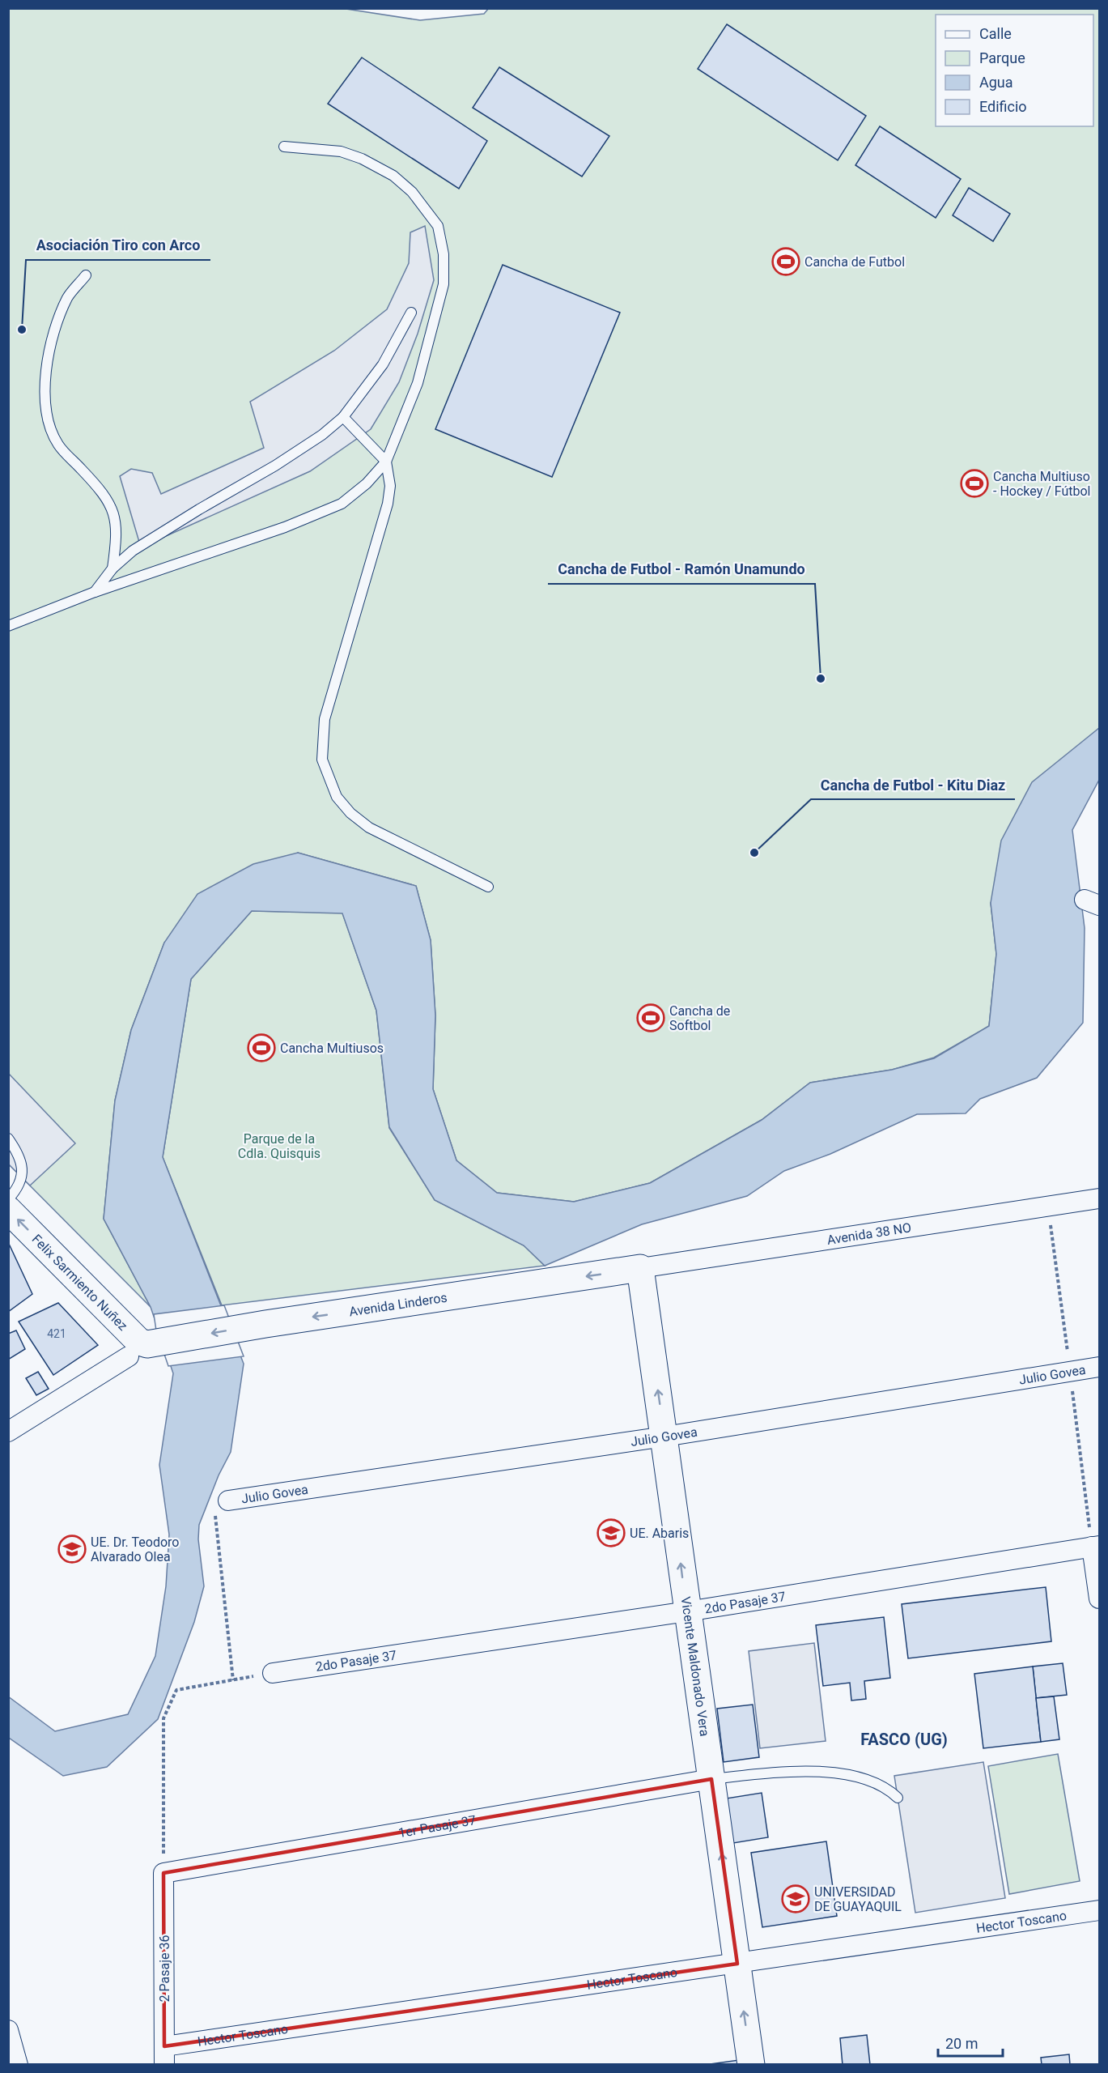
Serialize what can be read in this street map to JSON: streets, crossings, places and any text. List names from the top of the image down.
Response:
{
  "streets": {
    "street": [
      "Avenida 38 NO",
      "Felix Sarmiento Nuñez",
      "Avenida Linderos",
      "Julio Govea",
      "2do Pasaje 37",
      "Vicente Maldonado Vera",
      "1er Pasaje 37",
      "Hector Toscano",
      "2 Pasaje 36"
    ]
  },
  "crossings": [
    ["Avenida 38 NO", "Avenida Linderos"],
    ["Avenida 38 NO", "Vicente Maldonado Vera"],
    ["Felix Sarmiento Nuñez", "Avenida Linderos"],
    ["Avenida Linderos", "Vicente Maldonado Vera"],
    ["Julio Govea", "Vicente Maldonado Vera"],
    ["2do Pasaje 37", "Vicente Maldonado Vera"],
    ["Vicente Maldonado Vera", "1er Pasaje 37"],
    ["Vicente Maldonado Vera", "Hector Toscano"],
    ["1er Pasaje 37", "2 Pasaje 36"],
    ["Hector Toscano", "2 Pasaje 36"]
  ],
  "one_way": ["Felix Sarmiento Nuñez", "Avenida Linderos", "Vicente Maldonado Vera"],
  "districts": ["FASCO (UG)"],
  "parks": ["Parque de la Cdla. Quisquis"],
  "places": {
    "sports": [
      "Cancha de Futbol",
      "Cancha Multiuso - Hockey / Fútbol",
      "Cancha de Softbol",
      "Cancha Multiusos"
    ],
    "other": ["Asociación Tiro con Arco", "Cancha de Futbol - Ramón Unamundo", "Cancha de Futbol - Kitu Diaz"],
    "school or university": ["UE. Abaris", "UE. Dr. Teodoro Alvarado Olea", "UNIVERSIDAD DE GUAYAQUIL"]
  },
  "house_numbers": ["421"],
  "legend": [
    "Calle",
    "Parque",
    "Agua",
    "Edificio"
  ],
  "scale_bar": "20 m"
}
